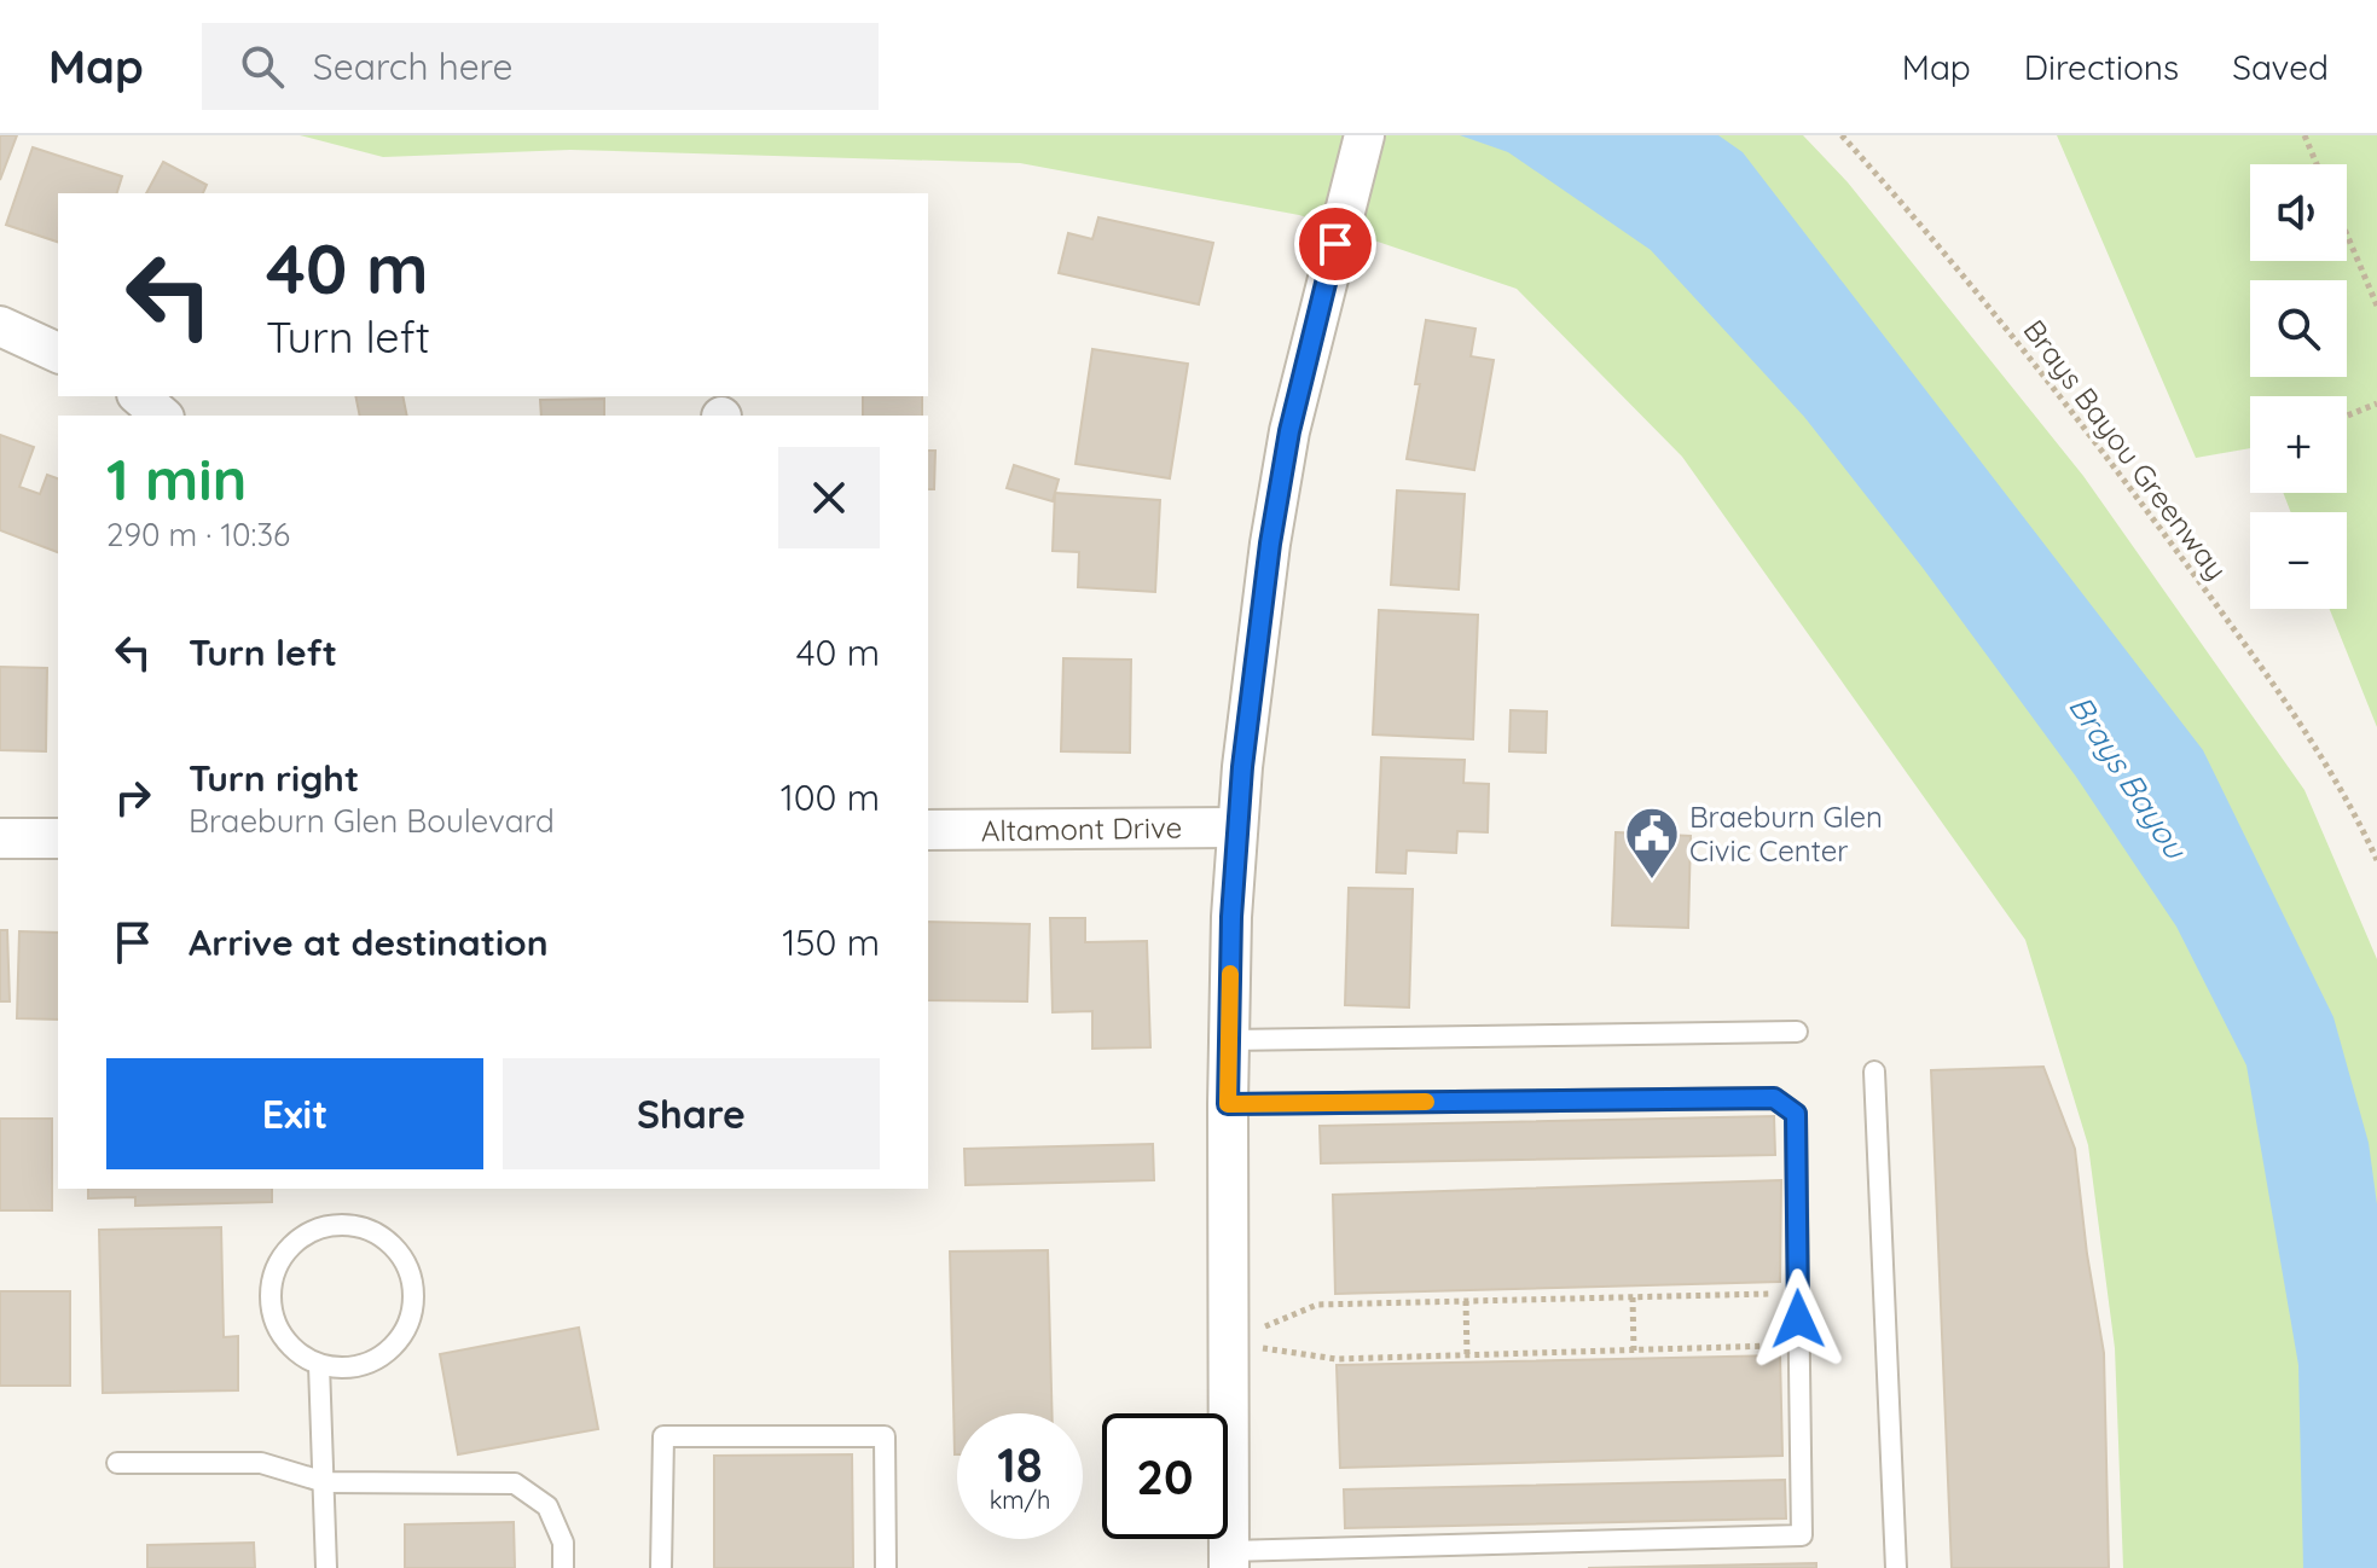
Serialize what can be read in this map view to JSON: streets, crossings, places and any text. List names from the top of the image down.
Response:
{
  "streets": {
    "street": ["Altamont Drive"],
    "path": ["Brays Bayou Greenway"]
  },
  "water": ["Brays Bayou"],
  "places": {
    "public building": ["Braeburn Glen Civic Center"]
  },
  "page": {
    "header": "Map",
    "search": "Search here",
    "nav": ["Map", "Directions", "Saved"],
    "map_buttons": ["+", "−"],
    "turn": ["40 m", "Turn left"],
    "heading": ["1 min", "290 m · 10:36"],
    "list": [
      {
        "name": "Turn left",
        "value": "40 m"
      },
      {
        "name": "Turn right",
        "note": "Braeburn Glen Boulevard",
        "value": "100 m"
      },
      {
        "name": "Arrive at destination",
        "value": "150 m"
      }
    ],
    "buttons": ["Exit", "Share"],
    "speed": "18 km/h",
    "limit": "20"
  }
}
